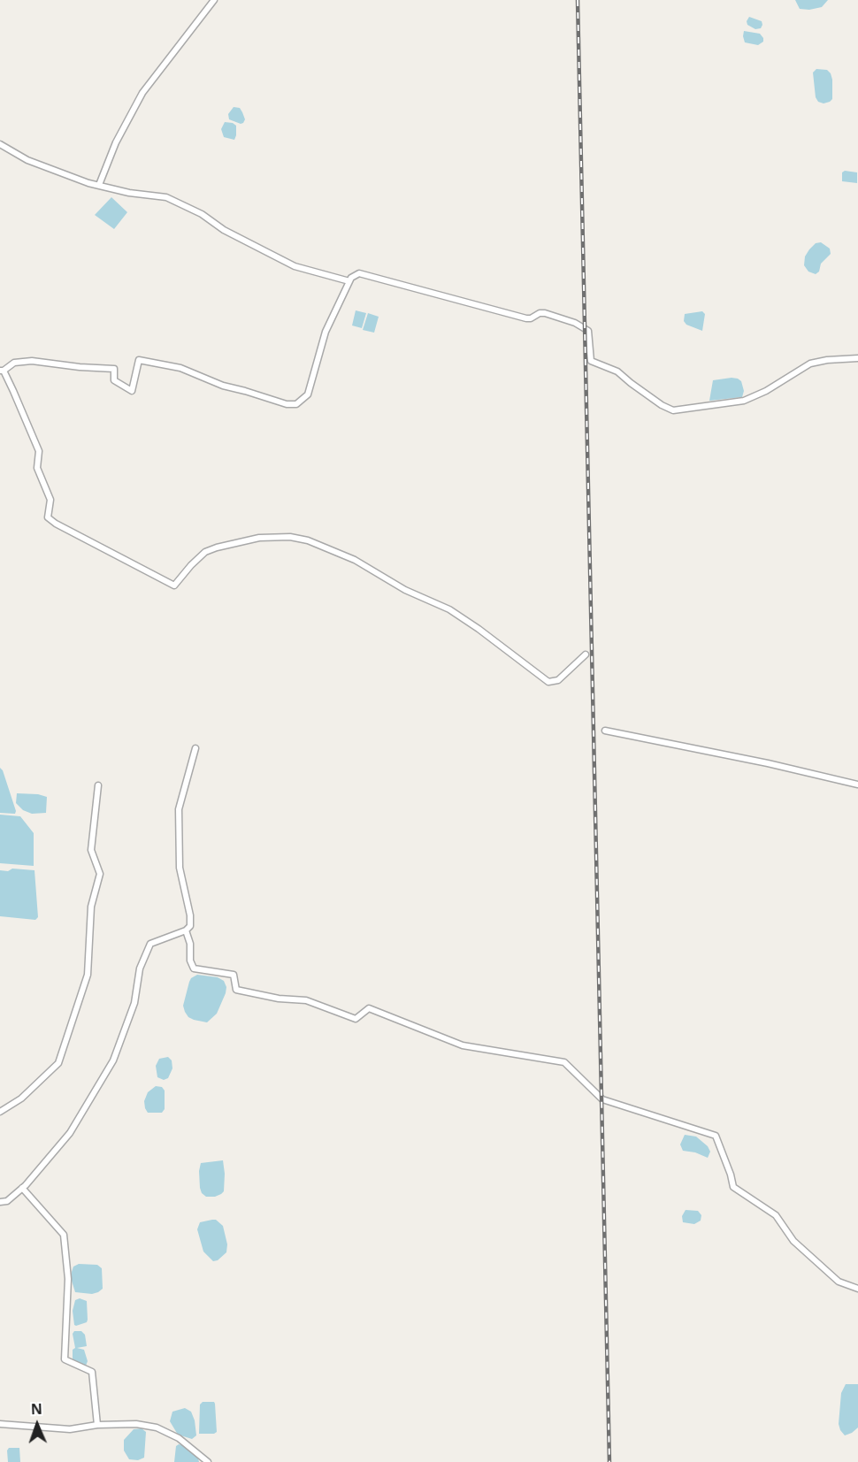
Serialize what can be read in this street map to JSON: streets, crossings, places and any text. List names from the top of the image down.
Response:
{
  "north": "top"
}
